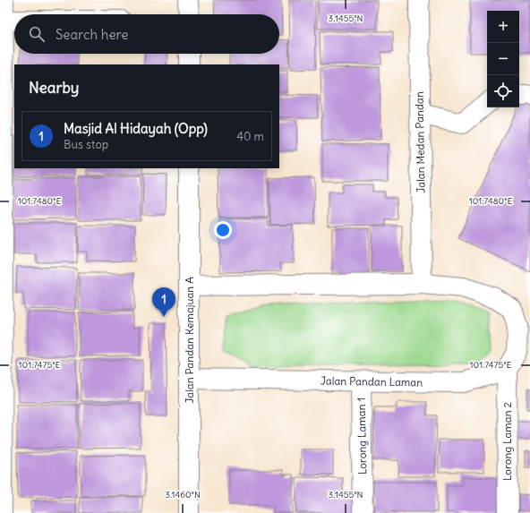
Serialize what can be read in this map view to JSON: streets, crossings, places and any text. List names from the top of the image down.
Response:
{
  "streets": {
    "street": [
      "Jalan Medan Pandan",
      "Jalan Pandan Kemajuan A",
      "Jalan Pandan Laman",
      "Lorong Laman 1",
      "Lorong Laman 2"
    ]
  },
  "crossings": [
    ["Jalan Pandan Kemajuan A", "Jalan Pandan Laman"],
    ["Jalan Pandan Laman", "Lorong Laman 1"],
    ["Jalan Pandan Laman", "Lorong Laman 2"]
  ],
  "page": {
    "map_buttons": ["+", "−"],
    "search": "Search here",
    "heading": "Nearby",
    "list": [
      {
        "mark": "1",
        "name": "Masjid Al Hidayah (Opp)",
        "note": "Bus stop",
        "value": "40 m"
      }
    ],
    "pins": "1"
  },
  "coordinates": [
    "3.1455°N",
    "101.7480°E",
    "101.7475°E",
    "3.1460°N"
  ]
}
